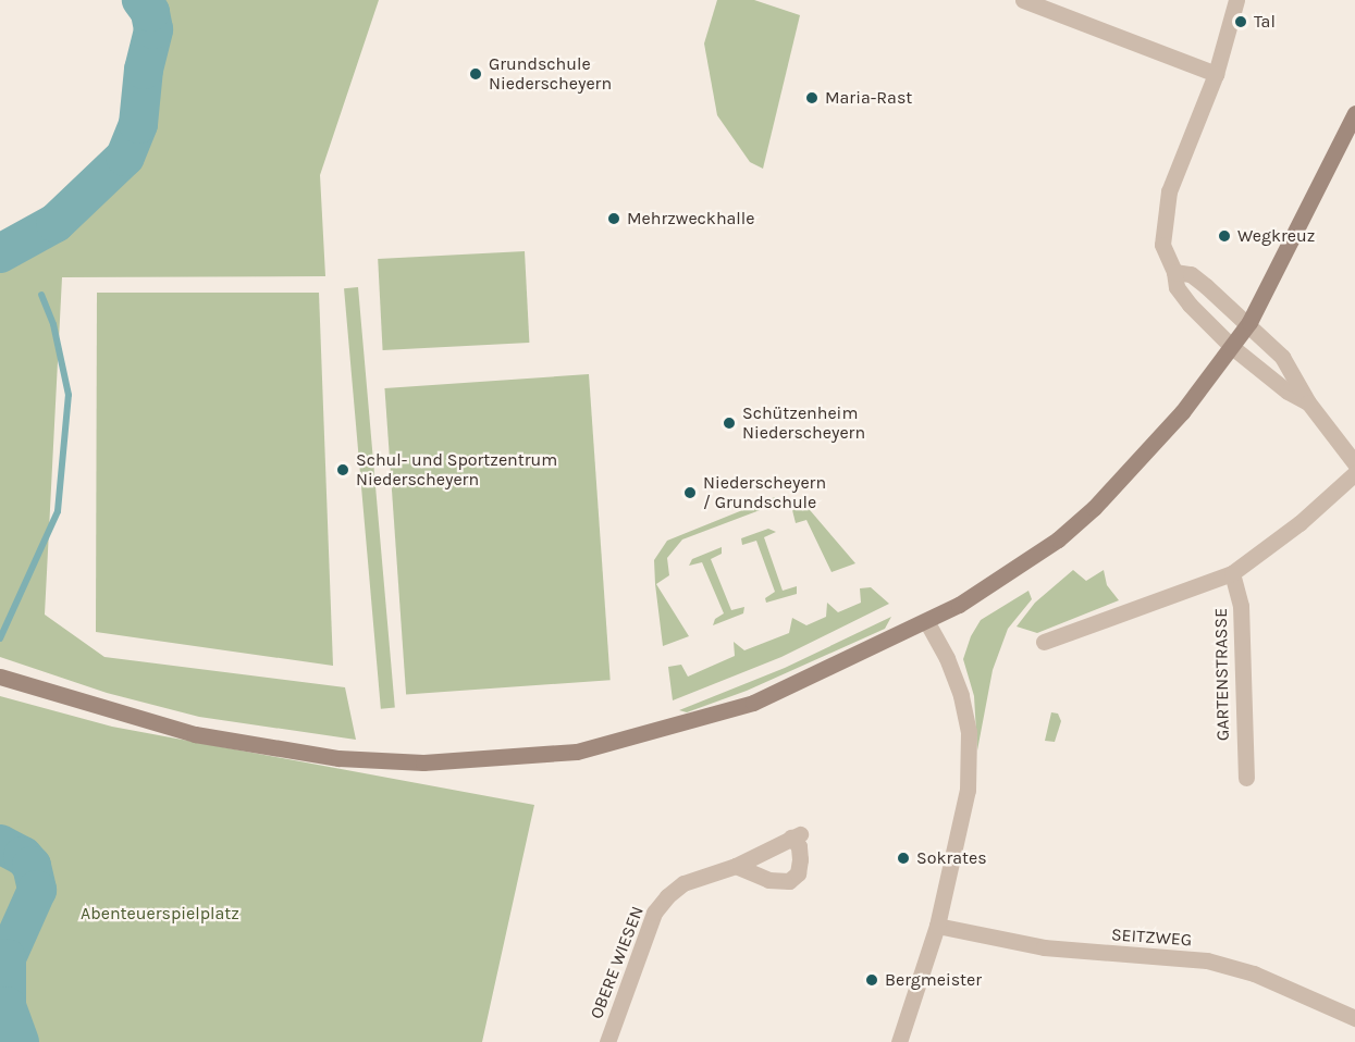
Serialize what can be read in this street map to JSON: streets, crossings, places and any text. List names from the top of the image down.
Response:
{
  "streets": {
    "street": ["GARTENSTRASSE", "SEITZWEG", "OBERE WIESEN"]
  },
  "parks": ["Abenteuerspielplatz"],
  "places": [
    "Tal",
    "Grundschule Niederscheyern",
    "Maria-Rast",
    "Mehrzweckhalle",
    "Wegkreuz",
    "Schützenheim Niederscheyern",
    "Schul- und Sportzentrum Niederscheyern",
    "Niederscheyern / Grundschule",
    "Sokrates",
    "Bergmeister"
  ]
}
